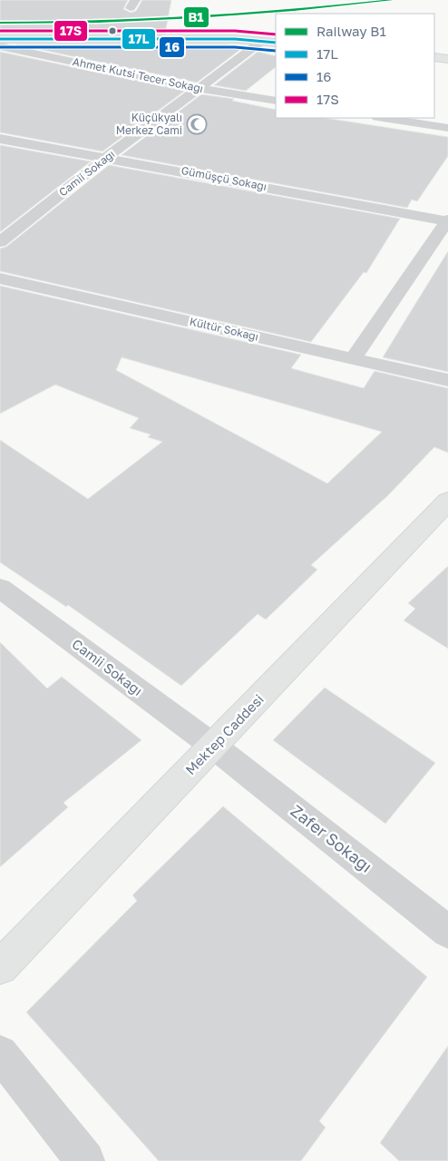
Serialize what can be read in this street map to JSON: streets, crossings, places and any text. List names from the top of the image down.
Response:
{
  "streets": {
    "main road": ["Mektep Caddesi"],
    "street": [
      "Ahmet Kutsi Tecer Sokağı",
      "Camii Sokağı",
      "Gümüşçü Sokağı",
      "Kültür Sokağı",
      "Zafer Sokağı"
    ]
  },
  "crossings": [
    ["Ahmet Kutsi Tecer Sokağı", "Camii Sokağı"],
    ["Camii Sokağı", "Gümüşçü Sokağı"],
    ["Camii Sokağı", "Mektep Caddesi"],
    ["Camii Sokağı", "Zafer Sokağı"],
    ["Mektep Caddesi", "Zafer Sokağı"]
  ],
  "places": {
    "mosque": ["Küçükyalı Merkez Cami"]
  },
  "lines": [
    "rail line B1",
    "transit line 17S",
    "transit line 17L",
    "transit line 16"
  ],
  "legend": [
    "Railway B1",
    "17L",
    "16",
    "17S"
  ]
}
